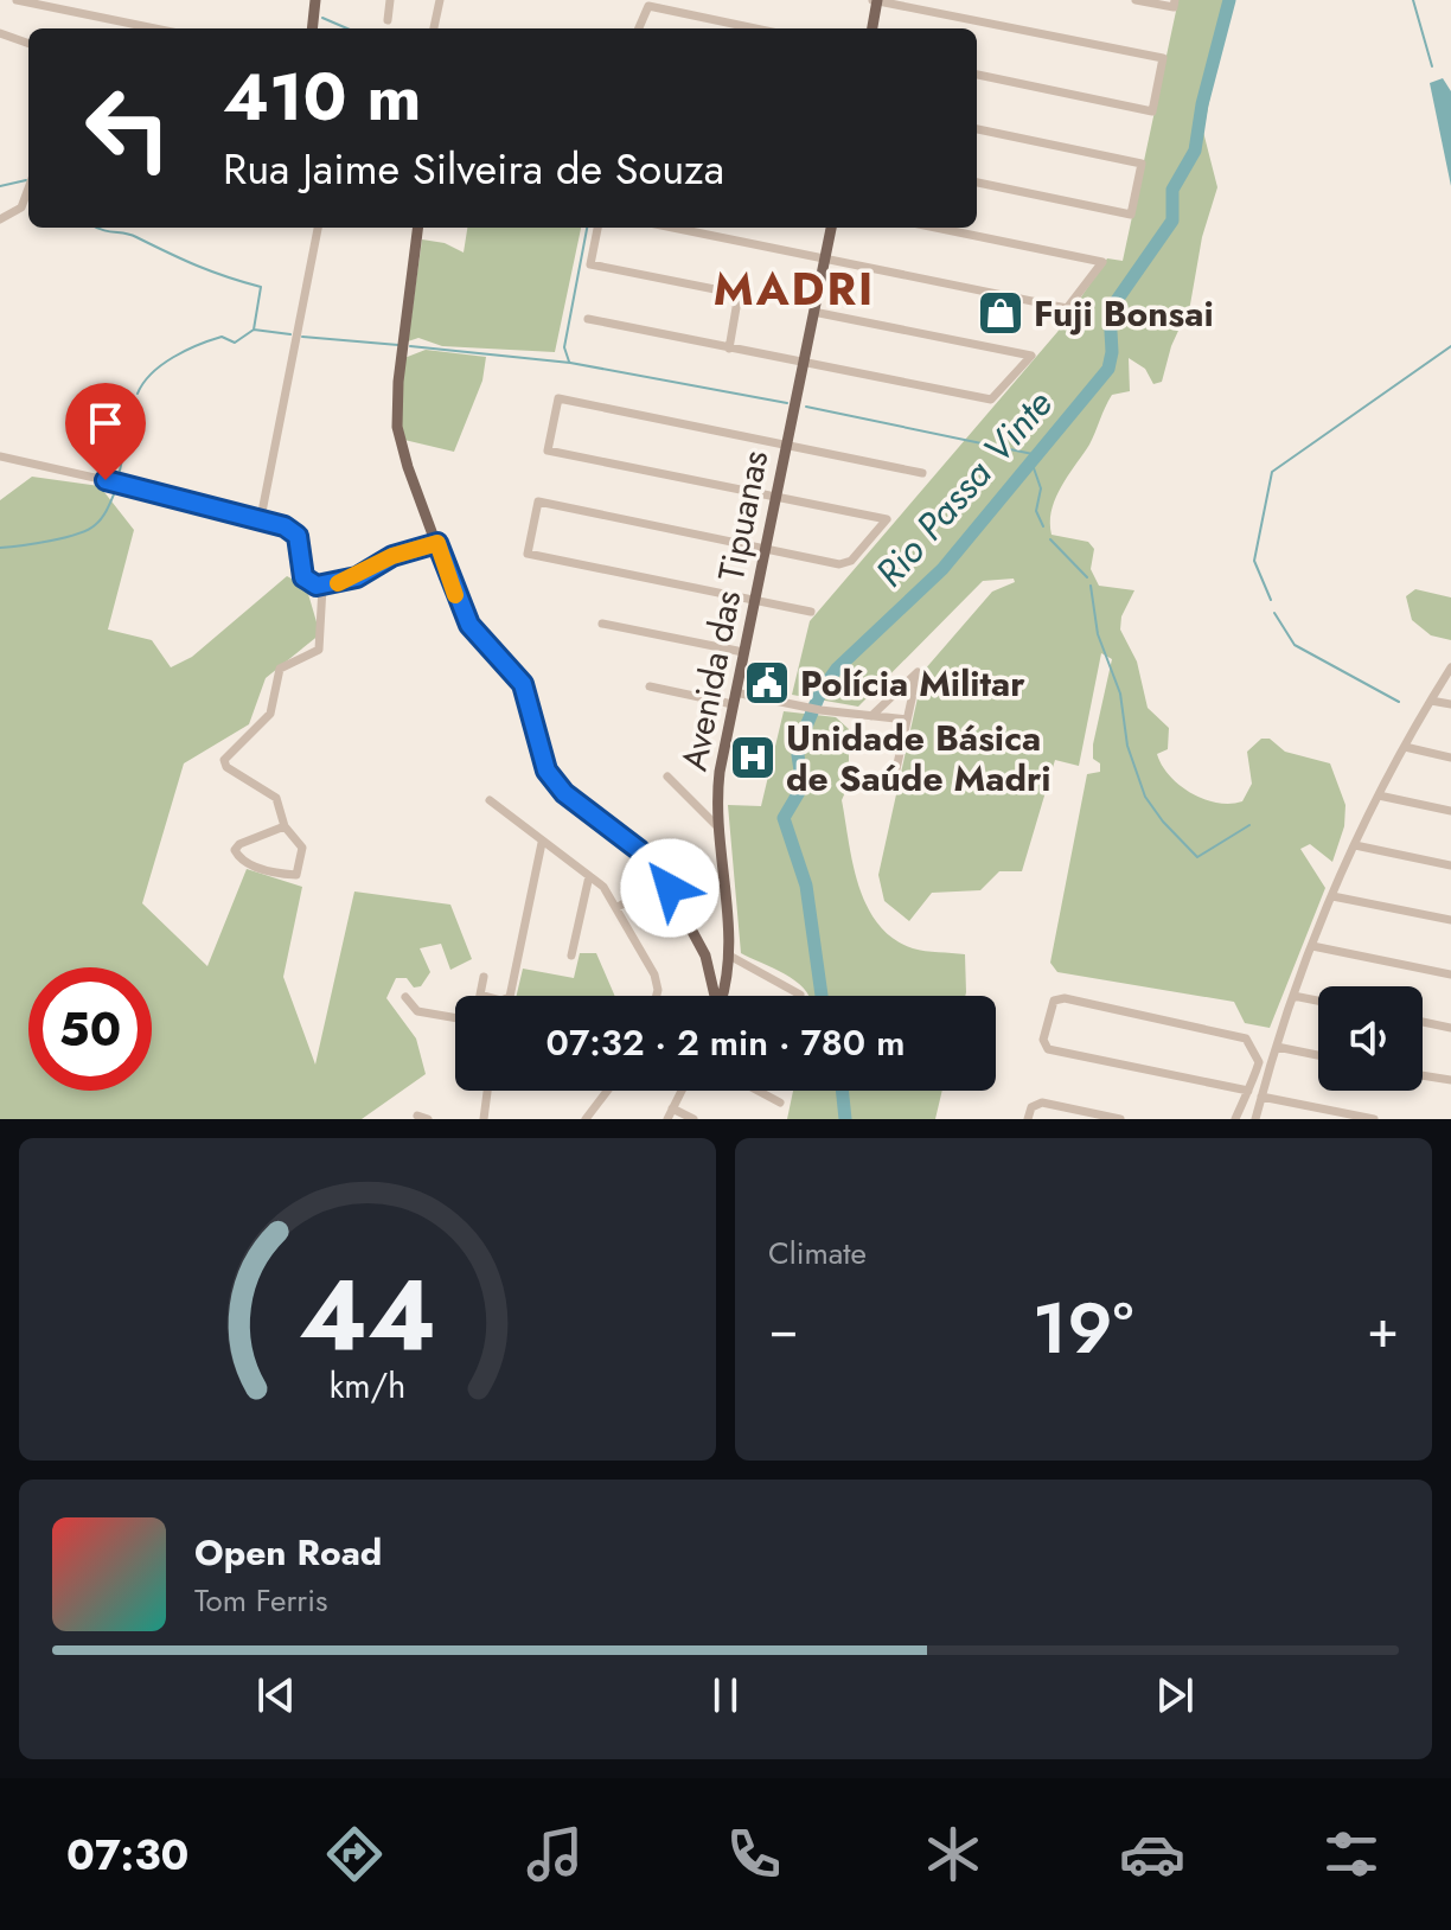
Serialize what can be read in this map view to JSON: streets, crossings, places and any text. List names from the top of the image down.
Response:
{
  "streets": {
    "main road": ["Avenida das Tipuanas"]
  },
  "districts": ["MADRI"],
  "water": ["Rio Passa Vinte"],
  "places": {
    "shop": ["Fuji Bonsai"],
    "public building": ["Polícia Militar"],
    "hospital": ["Unidade Básica de Saúde Madri"]
  },
  "page": {
    "turn": ["410 m", "Rua Jaime Silveira de Souza"],
    "limit": "50",
    "trip": "07:32 · 2 min · 780 m",
    "tile": "Climate",
    "heat": ["−", "19°", "+"],
    "song": ["Open Road", "Tom Ferris"],
    "tabs": "07:30",
    "gauge": ["44", "km/h"]
  }
}
